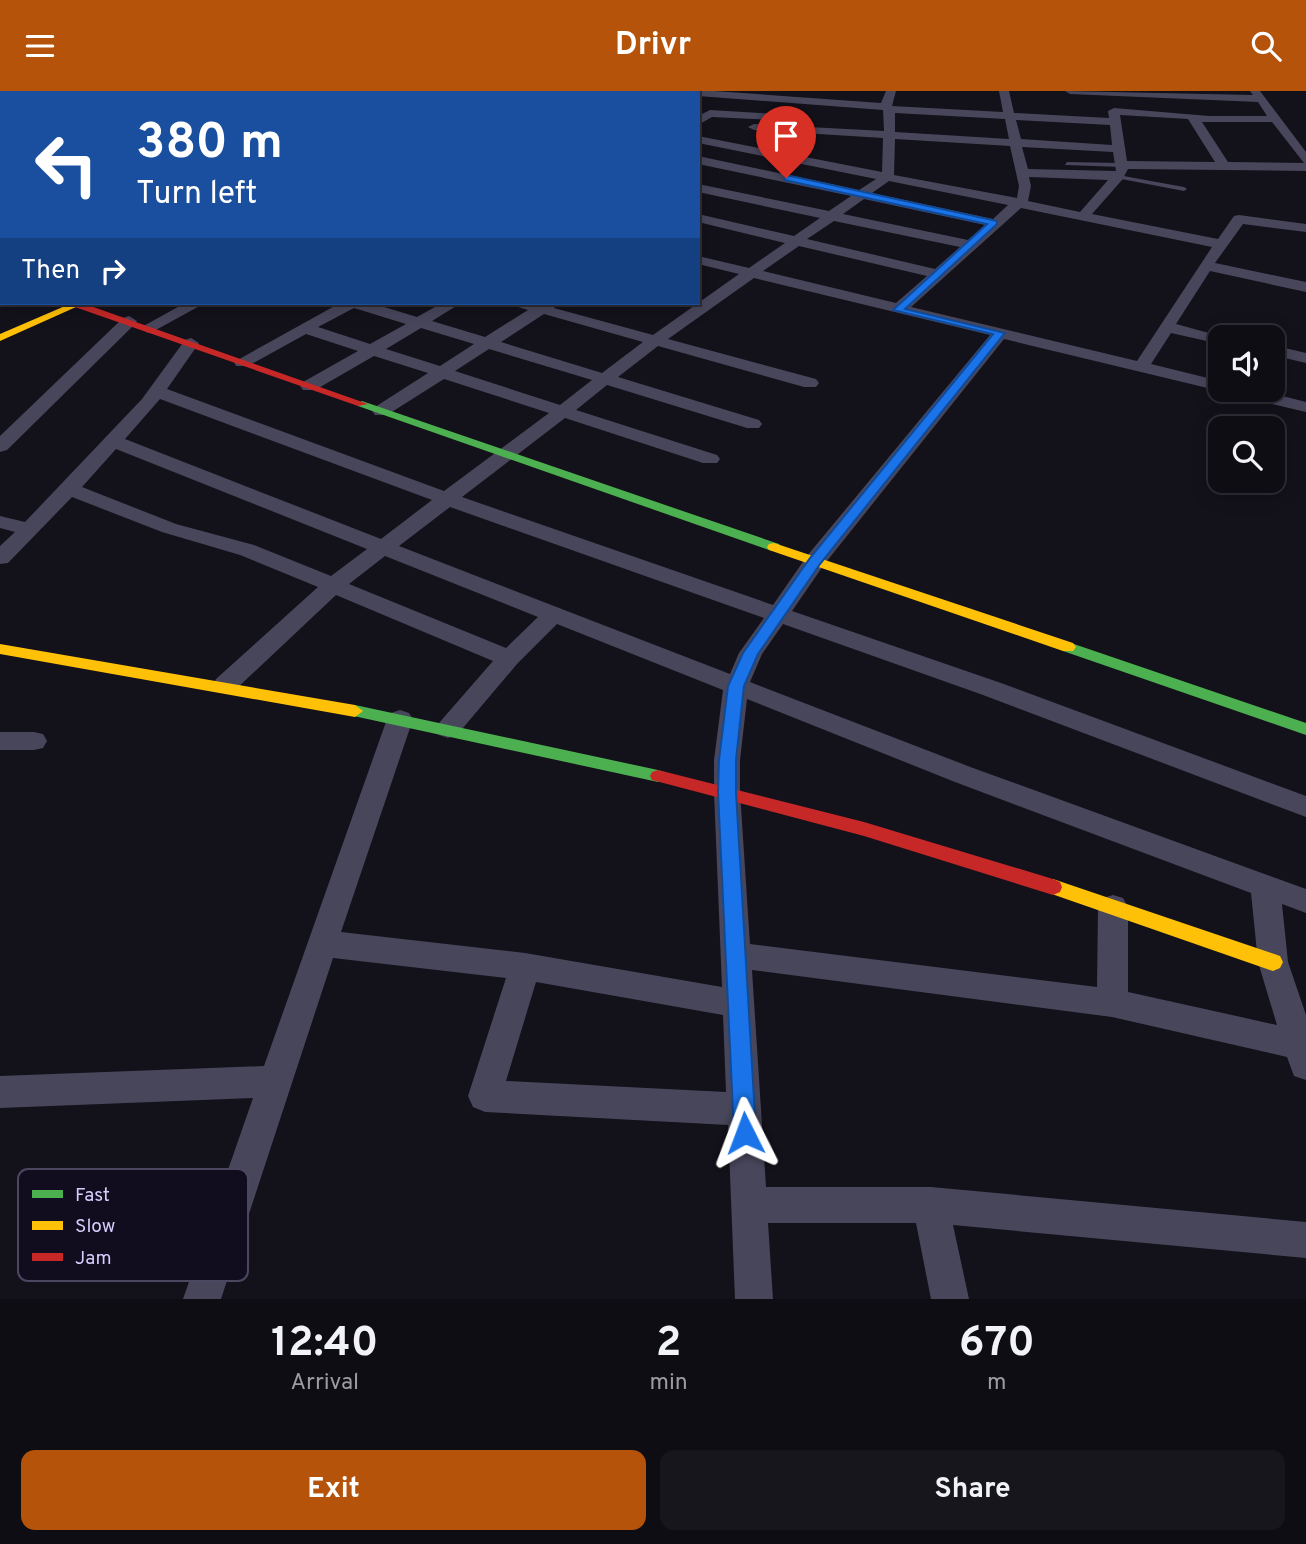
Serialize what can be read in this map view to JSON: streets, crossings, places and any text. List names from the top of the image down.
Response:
{
  "legend": ["Fast", "Slow", "Jam"],
  "page": {
    "header": "Drivr",
    "turn": ["380 m", "Turn left"],
    "then": "Then",
    "eta": [
      "12:40",
      "Arrival",
      "2",
      "min",
      "670",
      "m"
    ],
    "buttons": ["Exit", "Share"]
  }
}
